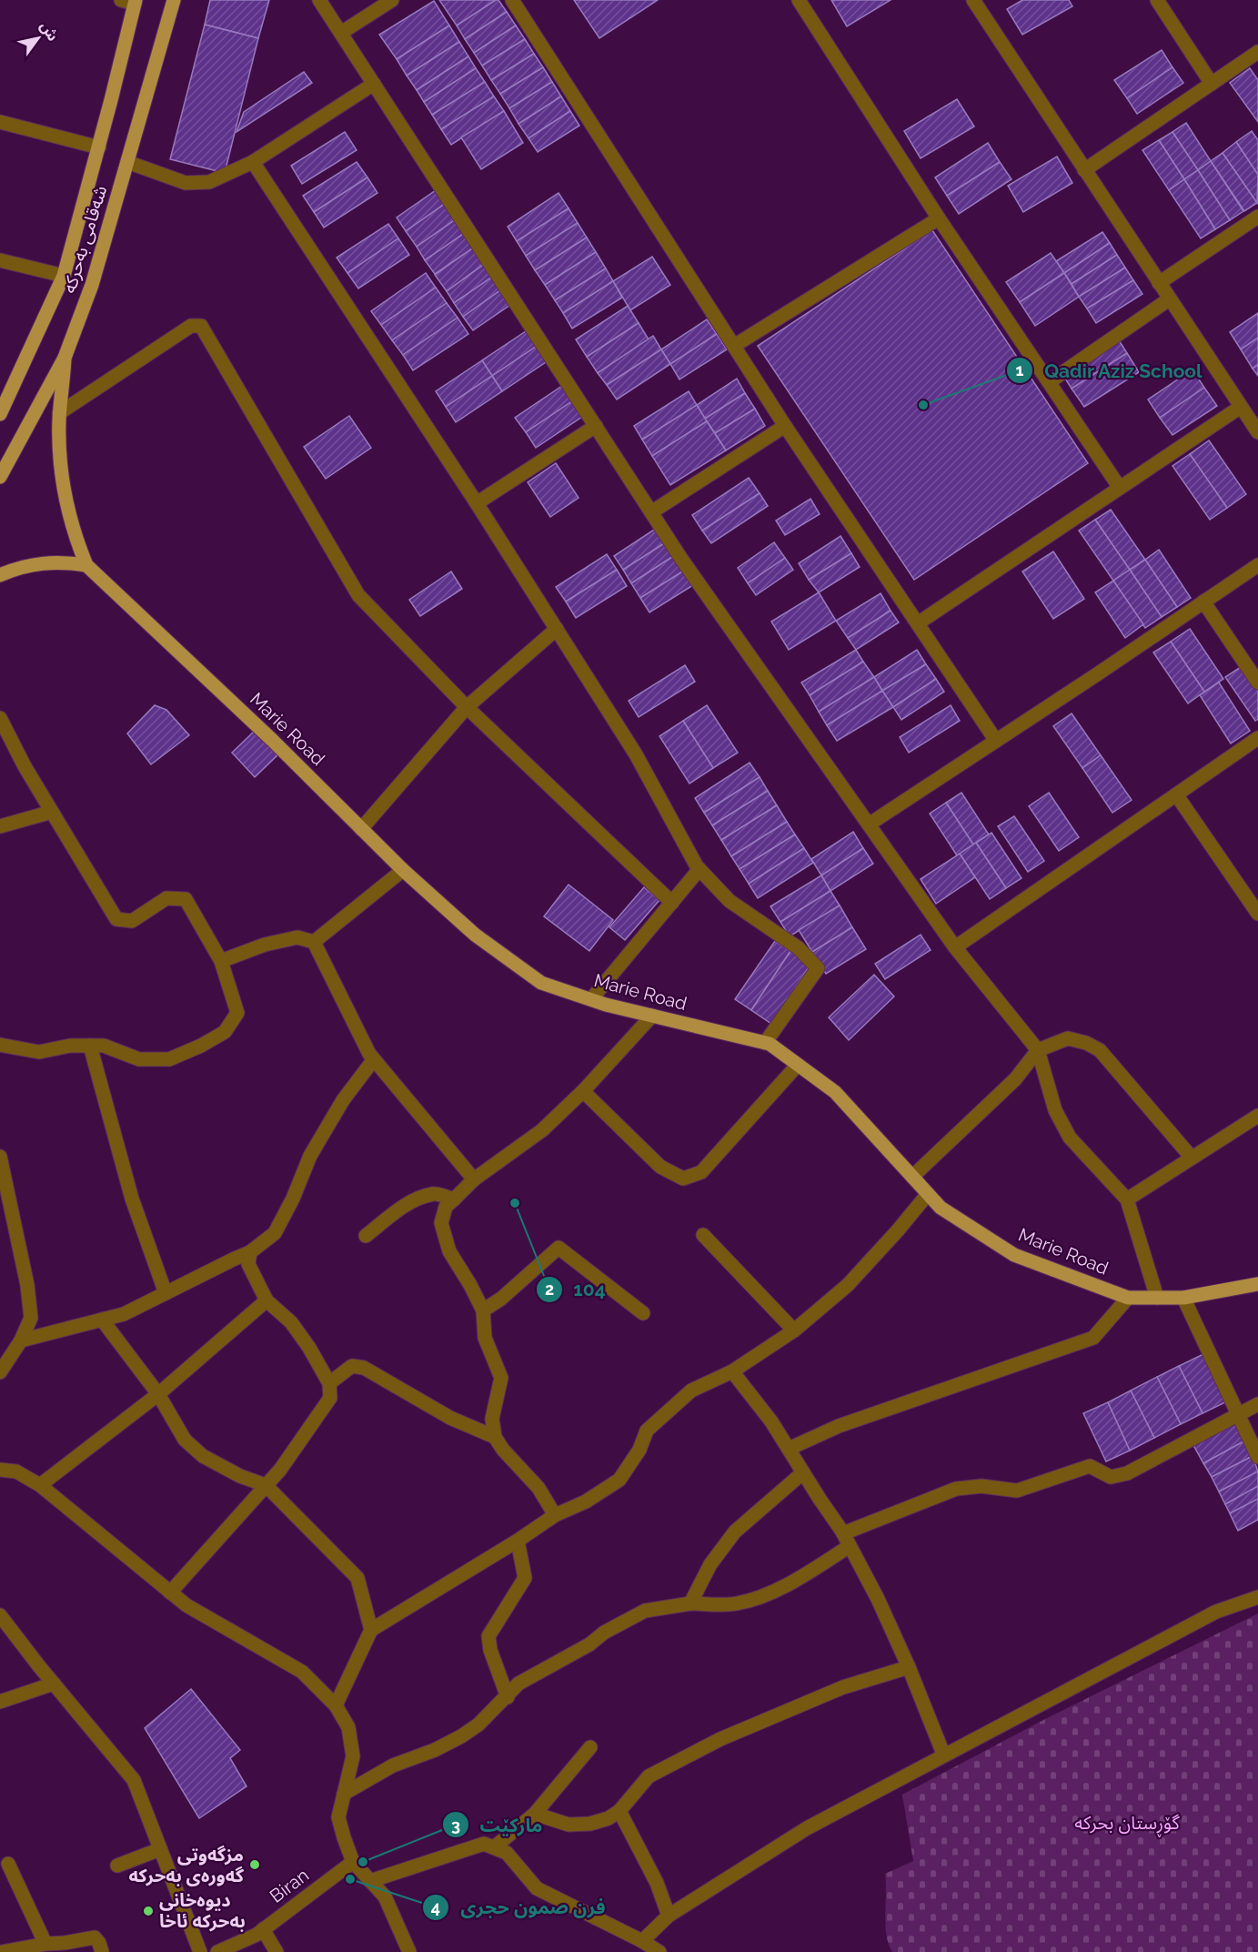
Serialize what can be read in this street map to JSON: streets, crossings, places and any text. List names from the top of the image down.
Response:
{
  "streets": {
    "main road": ["شەقامی بەحرکە", "Marie Road"],
    "street": ["Biran"]
  },
  "parks": ["گۆڕستان بحركه‌"],
  "places": [
    "Qadir Aziz School",
    "104",
    "مارکێت",
    "مزگەوتی گەورەی بەحرکە",
    "فرن صمون حجری",
    "دیوەخانی بەحرکە ئاخا"
  ],
  "north": "top right"
}
